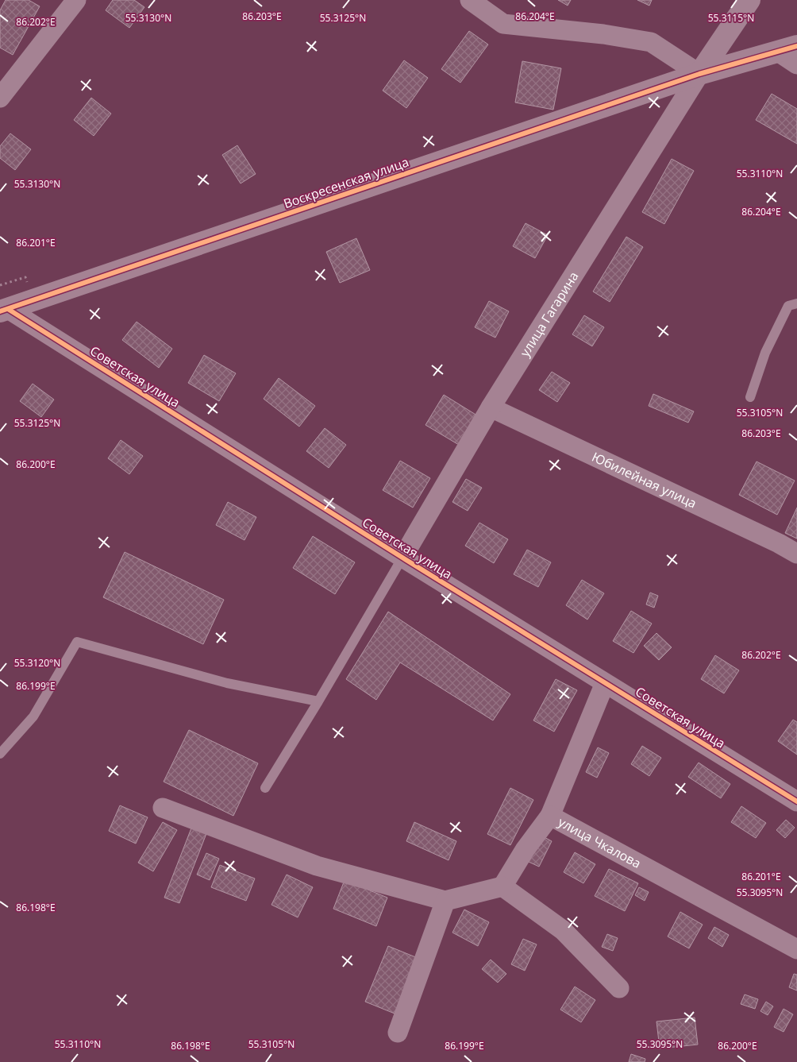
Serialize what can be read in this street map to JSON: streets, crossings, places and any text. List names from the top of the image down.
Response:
{
  "streets": {
    "street": [
      "Воскресенская улица",
      "улица Гагарина",
      "Советская улица",
      "Юбилейная улица",
      "улица Чкалова"
    ]
  },
  "crossings": [
    ["Воскресенская улица", "улица Гагарина"],
    ["Воскресенская улица", "Советская улица"],
    ["улица Гагарина", "Советская улица"],
    ["улица Гагарина", "Юбилейная улица"]
  ],
  "coordinates": [
    "86.204°E",
    "86.203°E",
    "55.3130°N",
    "55.3125°N",
    "55.3115°N",
    "86.202°E",
    "55.3110°N",
    "86.201°E",
    "55.3105°N",
    "86.200°E",
    "55.3120°N",
    "86.199°E",
    "55.3095°N",
    "86.198°E"
  ]
}
